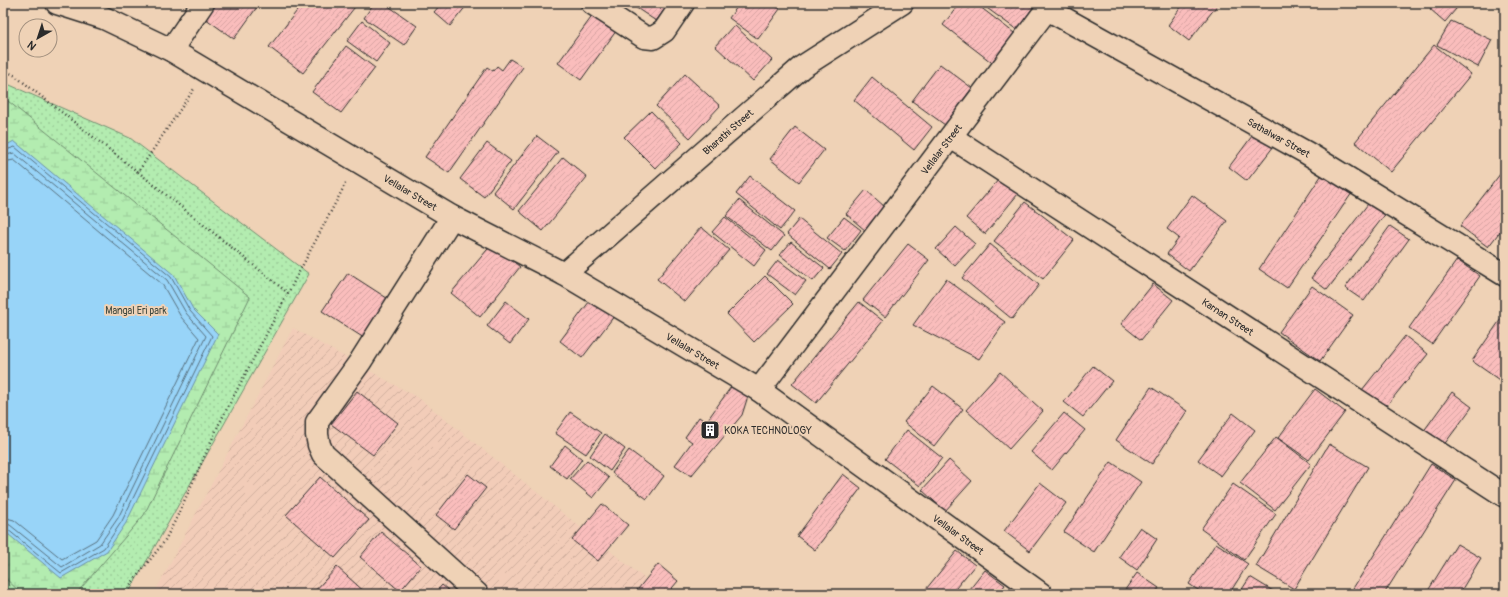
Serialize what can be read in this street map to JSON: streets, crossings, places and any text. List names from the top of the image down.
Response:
{
  "streets": {
    "street": [
      "Bharathi Street",
      "Sathalwar Street",
      "Vellalar Street",
      "Karnan Street"
    ]
  },
  "crossings": [
    ["Bharathi Street", "Vellalar Street"],
    ["Sathalwar Street", "Vellalar Street"],
    ["Vellalar Street", "Karnan Street"]
  ],
  "parks": ["Mangal Eri park"],
  "places": {
    "building": ["KOKA TECHNOLOGY"]
  },
  "north": "bottom left"
}
